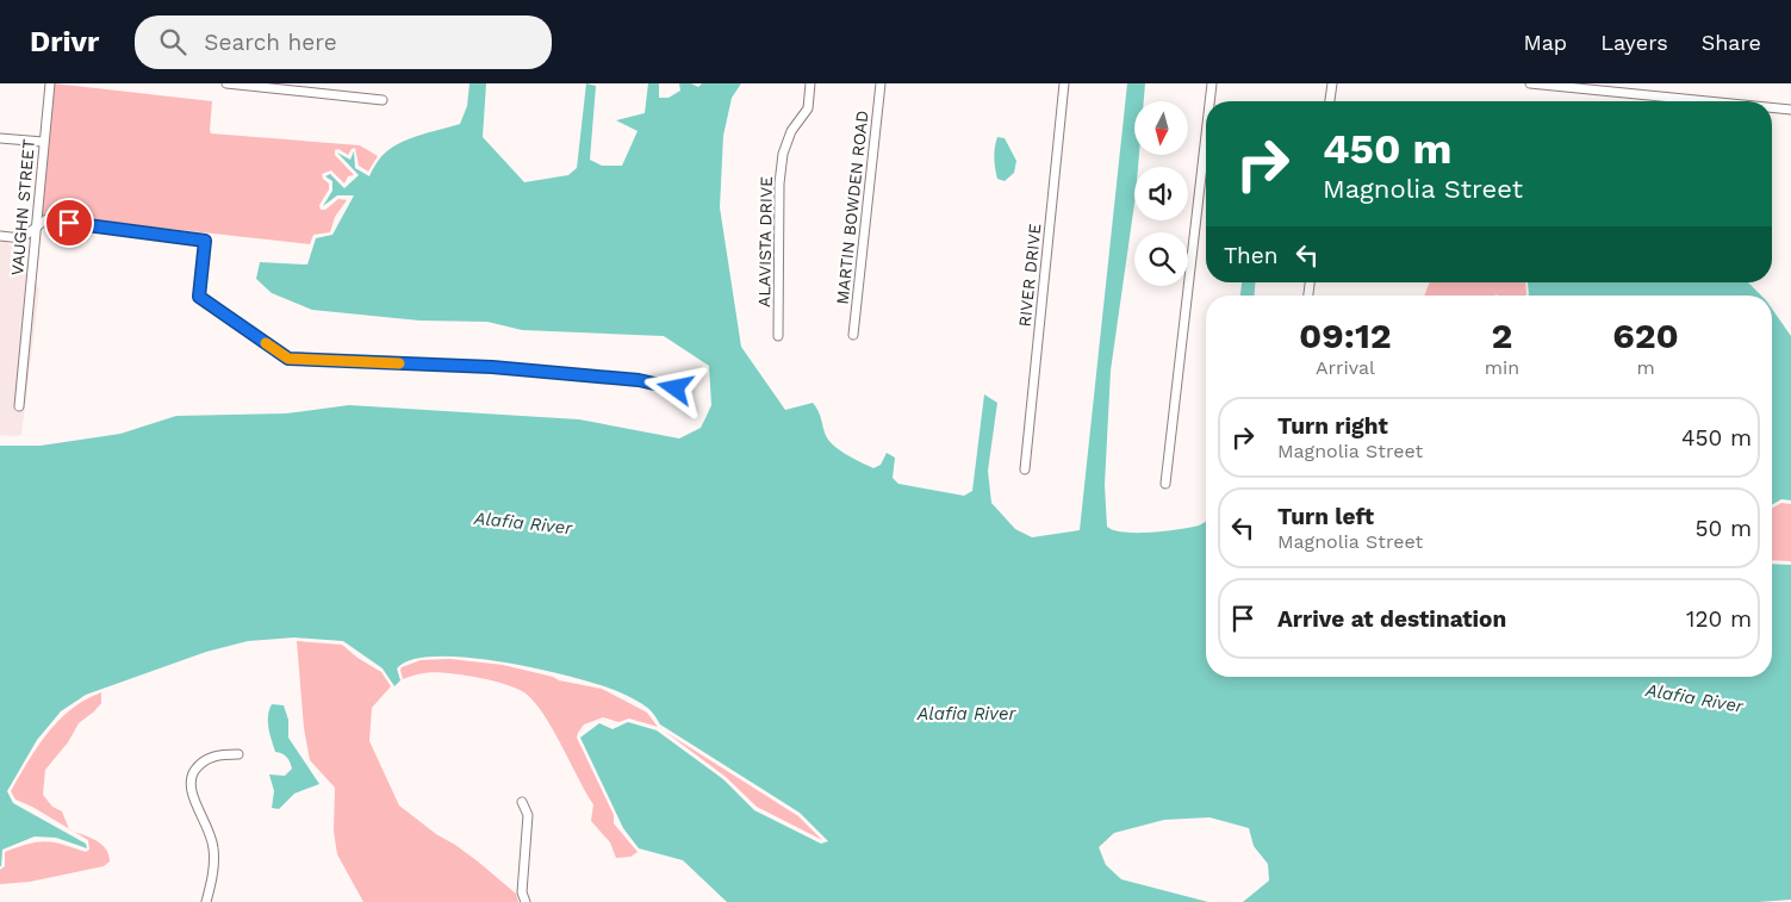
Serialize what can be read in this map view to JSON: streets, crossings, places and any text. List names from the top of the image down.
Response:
{
  "streets": {
    "street": [
      "VAUGHN STREET",
      "MARTIN BOWDEN ROAD",
      "ALAVISTA DRIVE",
      "RIVER DRIVE"
    ]
  },
  "water": ["Alafia River"],
  "north": "bottom",
  "page": {
    "header": "Drivr",
    "search": "Search here",
    "nav": ["Map", "Layers", "Share"],
    "turn": ["450 m", "Magnolia Street"],
    "then": "Then",
    "eta": [
      "09:12",
      "Arrival",
      "2",
      "min",
      "620",
      "m"
    ],
    "list": [
      {
        "name": "Turn right",
        "note": "Magnolia Street",
        "value": "450 m"
      },
      {
        "name": "Turn left",
        "note": "Magnolia Street",
        "value": "50 m"
      },
      {
        "name": "Arrive at destination",
        "value": "120 m"
      }
    ]
  }
}
